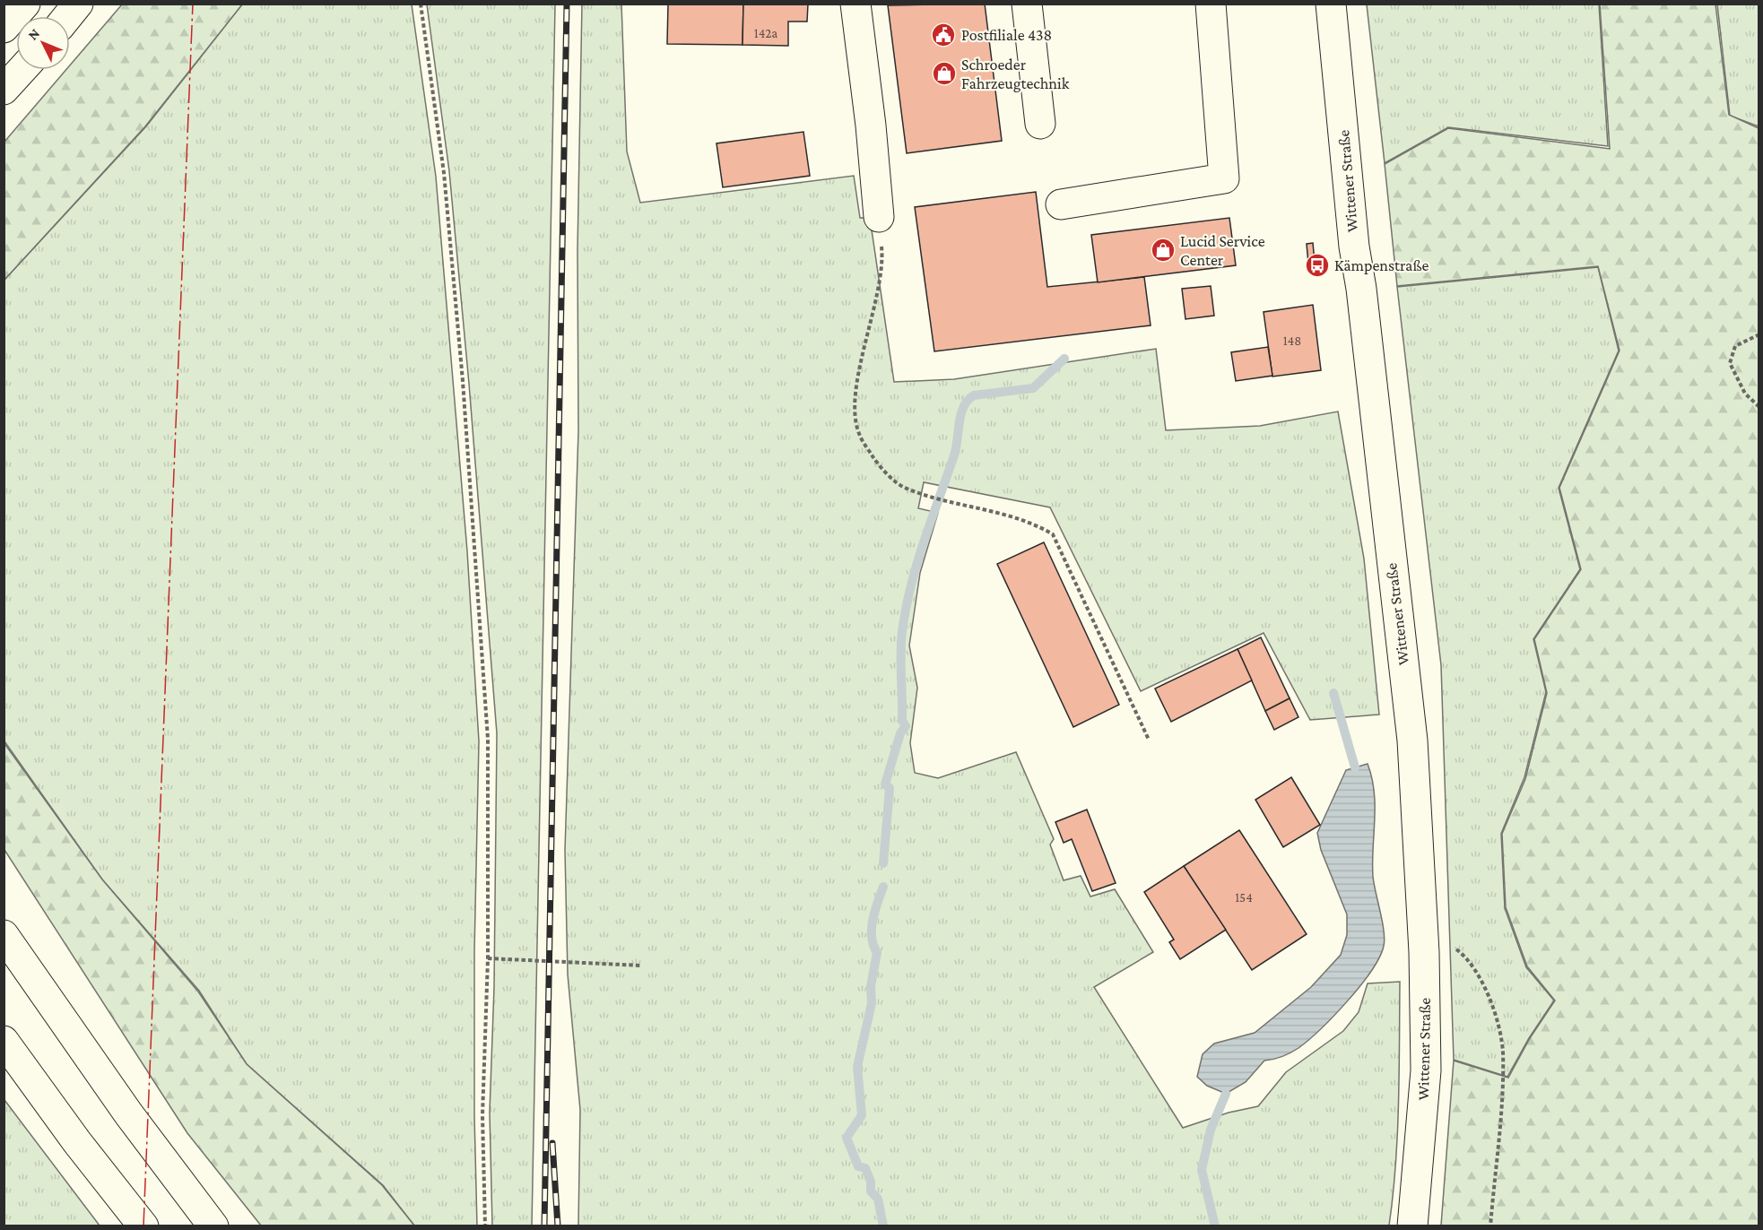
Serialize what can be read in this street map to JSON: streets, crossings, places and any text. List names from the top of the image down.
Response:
{
  "streets": {
    "main road": ["Wittener Straße"]
  },
  "places": {
    "public building": ["Postfiliale 438"],
    "shop": ["Schroeder Fahrzeugtechnik", "Lucid Service Center"],
    "bus stop": ["Kämpenstraße"]
  },
  "house_numbers": ["142a", "148", "154"],
  "north": "top left"
}
